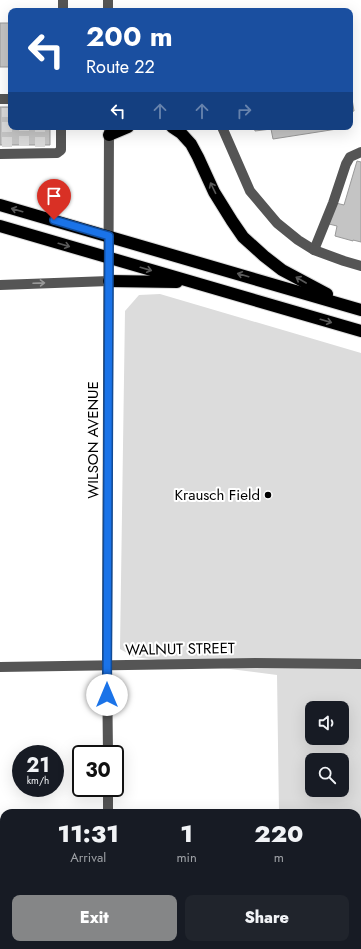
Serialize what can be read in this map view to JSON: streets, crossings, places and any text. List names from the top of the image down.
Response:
{
  "streets": {
    "street": ["WILSON AVENUE", "WALNUT STREET"]
  },
  "crossings": [
    ["WILSON AVENUE", "WALNUT STREET"]
  ],
  "places": ["Krausch Field"],
  "page": {
    "turn": ["200 m", "Route 22"],
    "speed": "21 km/h",
    "limit": "30",
    "eta": [
      "11:31",
      "Arrival",
      "1",
      "min",
      "220",
      "m"
    ],
    "buttons": ["Exit", "Share"]
  }
}
